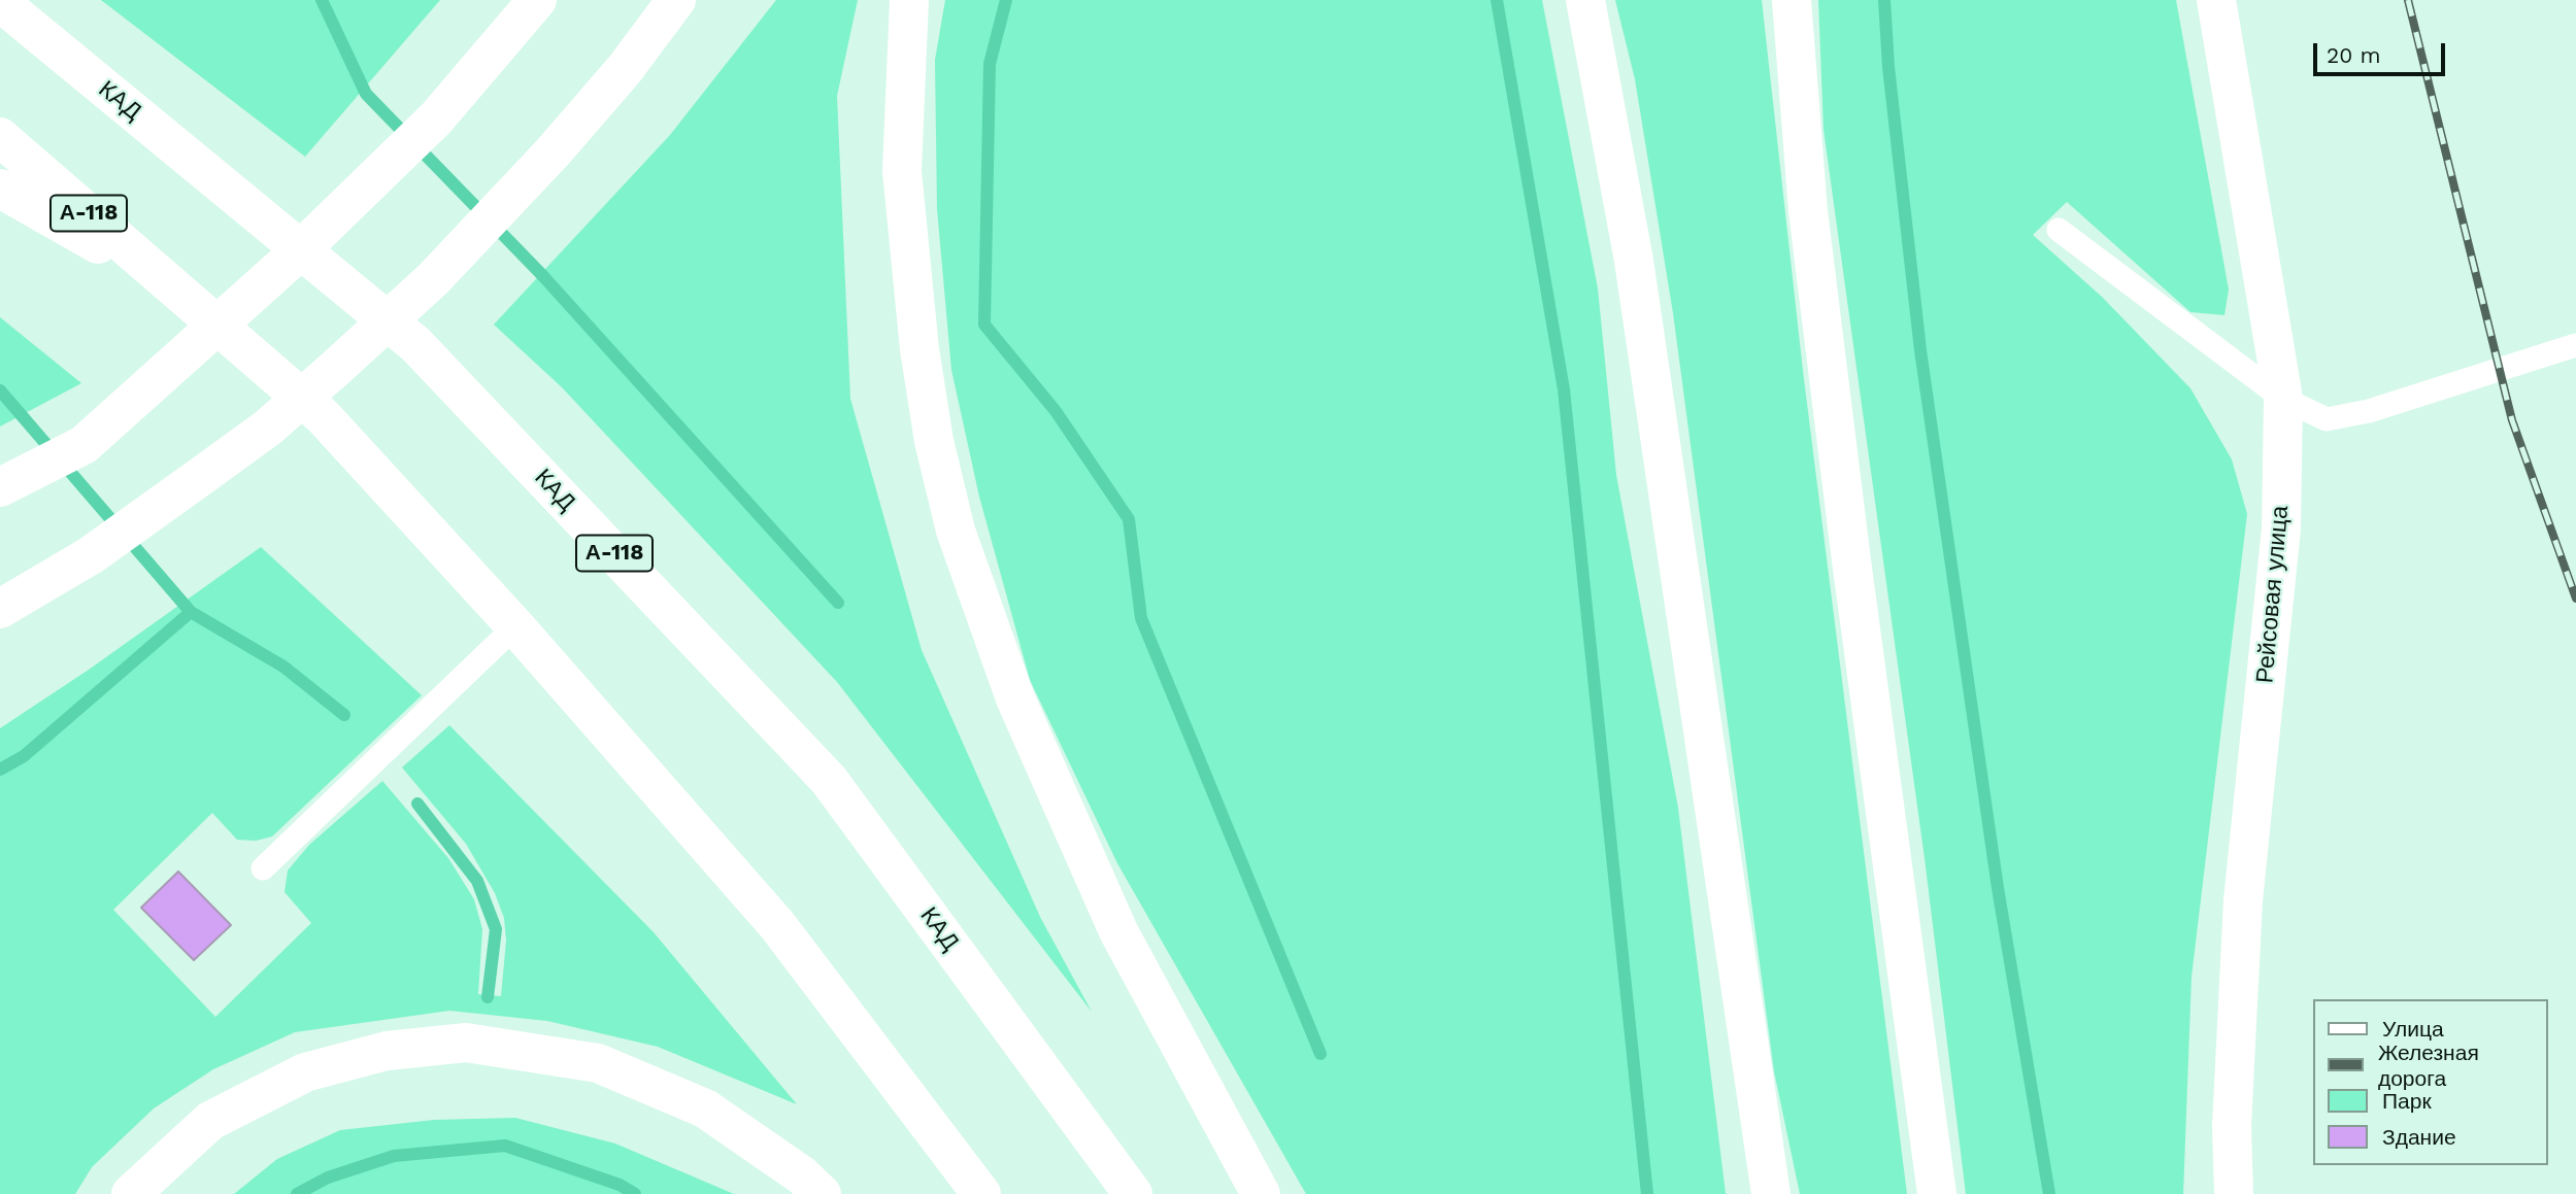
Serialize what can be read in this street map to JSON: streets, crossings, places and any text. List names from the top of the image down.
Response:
{
  "streets": {
    "main road": ["КАД", "А-118", "Рейсовая улица"]
  },
  "legend": [
    "Улица",
    "Железная дорога",
    "Парк",
    "Здание"
  ],
  "scale_bar": "20 m"
}
